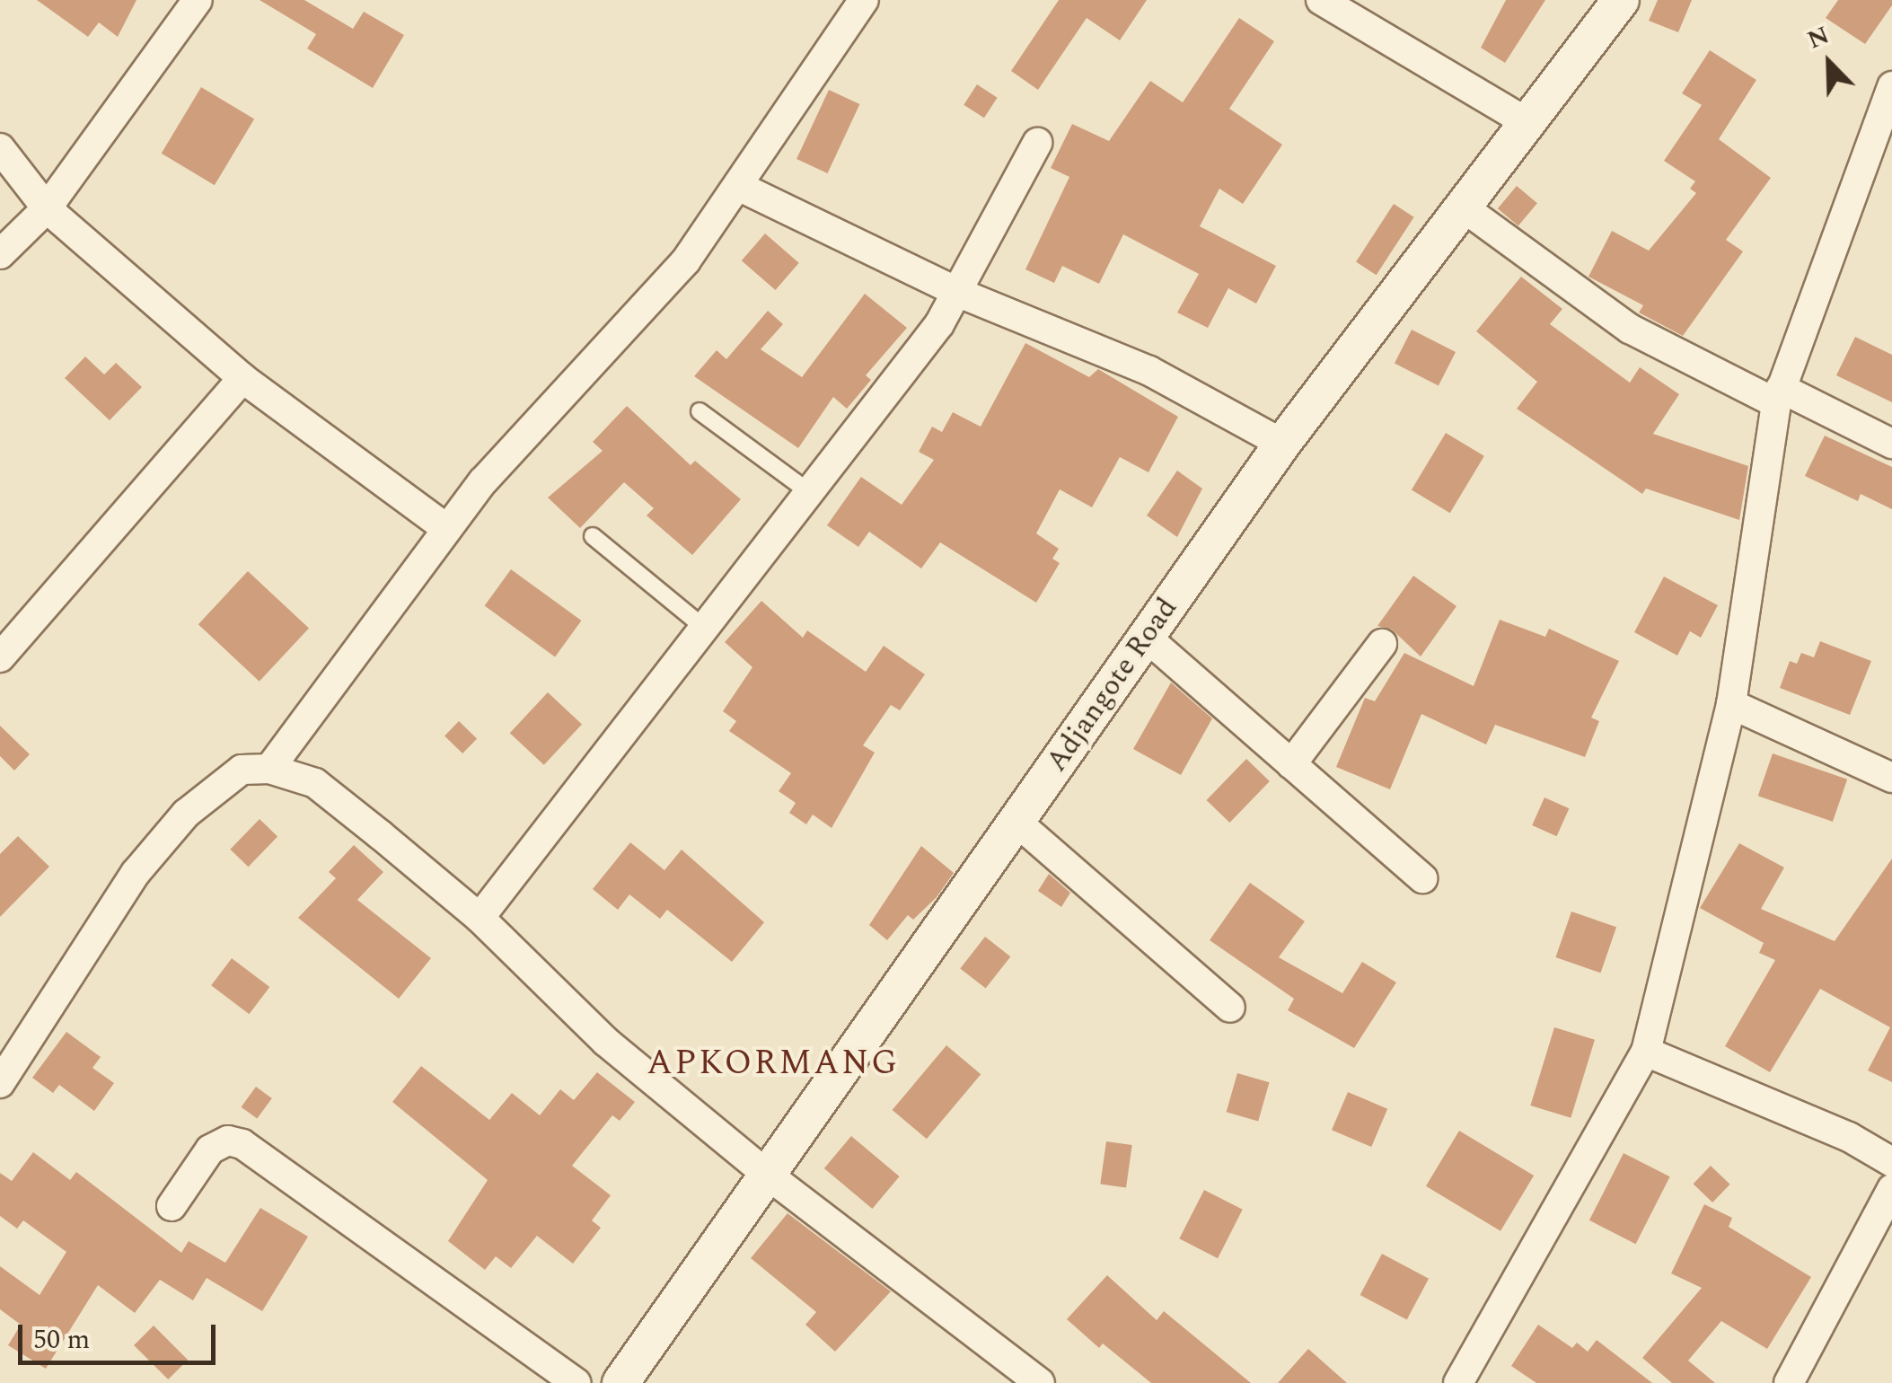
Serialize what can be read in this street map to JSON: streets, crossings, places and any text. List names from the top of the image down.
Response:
{
  "streets": {
    "street": ["Adjangote Road"]
  },
  "districts": ["APKORMANG"],
  "scale_bar": "50 m",
  "north": "top left"
}
